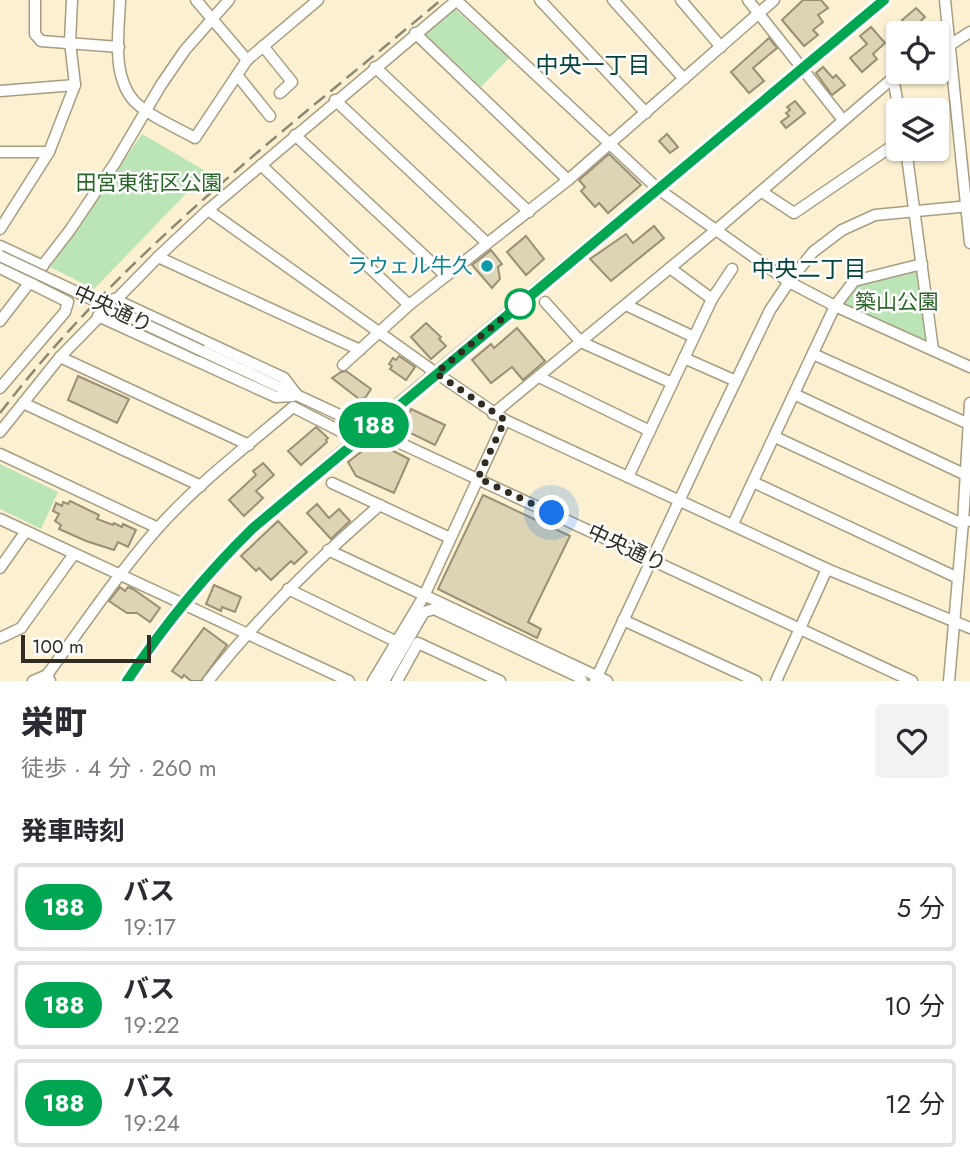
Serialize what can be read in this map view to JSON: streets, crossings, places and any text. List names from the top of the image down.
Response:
{
  "streets": {
    "street": ["中央通り"]
  },
  "districts": ["中央一丁目", "中央二丁目"],
  "parks": ["田宮東街区公園", "築山公園"],
  "places": ["ラウェル牛久"],
  "lines": ["bus line 188"],
  "scale_bar": "100 m",
  "page": {
    "on_map": "188",
    "scale": "100 m",
    "heading": [
      ["栄町", "徒歩 · 4 分 · 260 m"],
      "発車時刻"
    ],
    "list": [
      {
        "mark": "188",
        "name": "バス",
        "note": "19:17",
        "value": "5 分"
      },
      {
        "mark": "188",
        "name": "バス",
        "note": "19:22",
        "value": "10 分"
      },
      {
        "mark": "188",
        "name": "バス",
        "note": "19:24",
        "value": "12 分"
      }
    ]
  }
}
